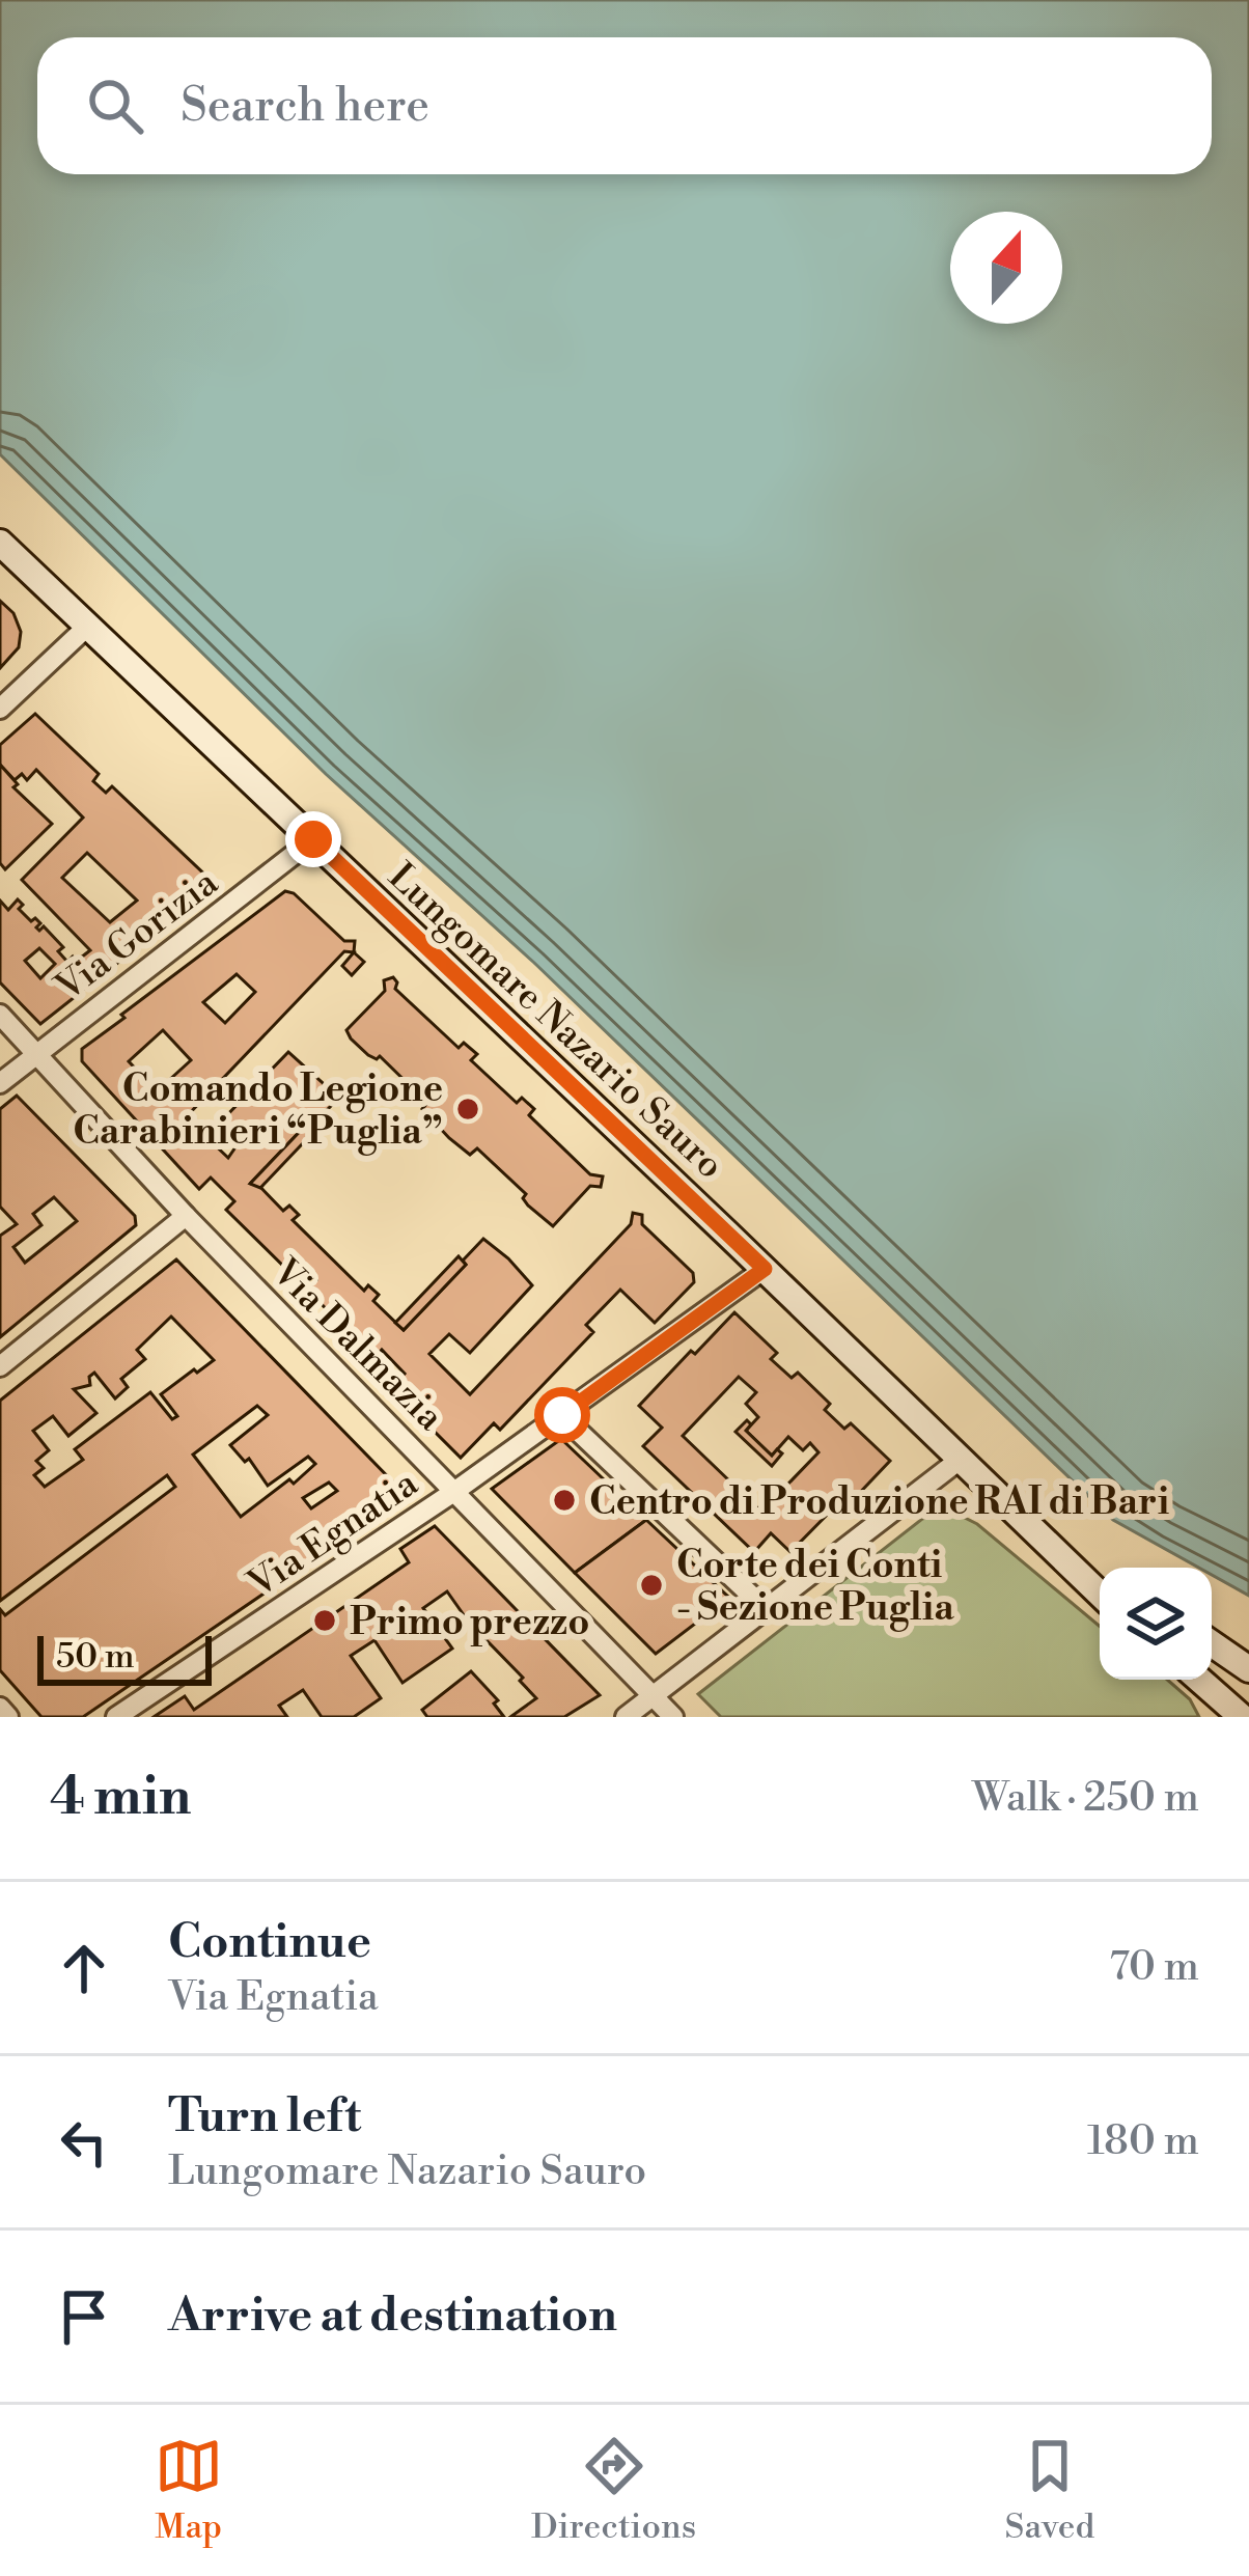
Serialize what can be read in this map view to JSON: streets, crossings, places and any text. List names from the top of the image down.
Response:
{
  "streets": {
    "main road": ["Lungomare Nazario Sauro"],
    "street": ["Via Gorizia", "Via Dalmazia", "Via Egnatia"]
  },
  "crossings": [
    ["Via Gorizia", "Lungomare Nazario Sauro"],
    ["Via Gorizia", "Via Dalmazia"],
    ["Lungomare Nazario Sauro", "Via Egnatia"],
    ["Via Dalmazia", "Via Egnatia"]
  ],
  "places": [
    "Comando Legione Carabinieri “Puglia”",
    "Centro di Produzione RAI di Bari",
    "Corte dei Conti - Sezione Puglia",
    "Primo prezzo"
  ],
  "scale_bar": "50 m",
  "north": "top",
  "page": {
    "search": "Search here",
    "scale": "50 m",
    "heading": ["4 min", "Walk · 250 m"],
    "list": [
      ["Continue", "Via Egnatia", "70 m"],
      ["Turn left", "Lungomare Nazario Sauro", "180 m"],
      "Arrive at destination"
    ],
    "nav": ["Map", "Directions", "Saved"]
  }
}
